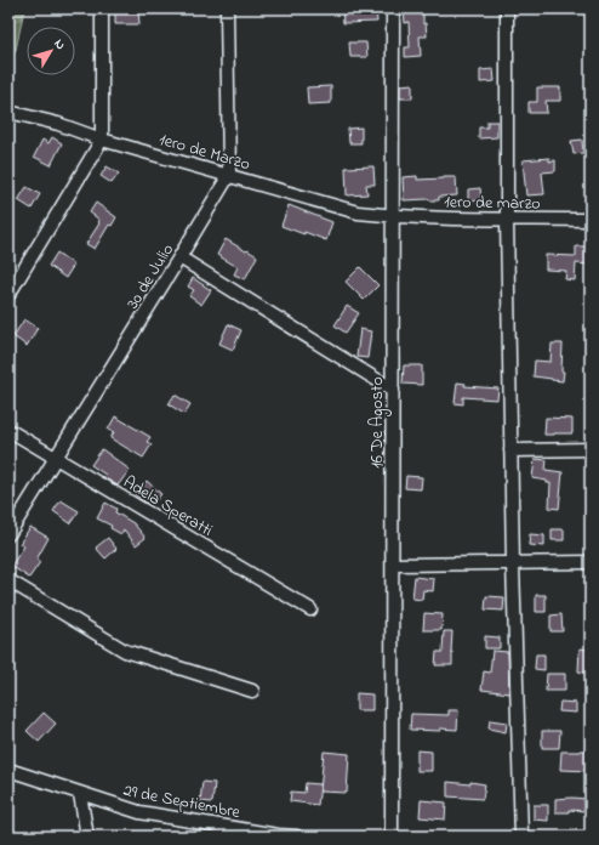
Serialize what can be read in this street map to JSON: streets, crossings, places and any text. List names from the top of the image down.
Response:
{
  "streets": {
    "street": [
      "1ero de Marzo",
      "1ero de marzo",
      "30 de Julio",
      "16 De Agosto",
      "Adela Speratti",
      "29 de Septiembre"
    ]
  },
  "crossings": [
    ["1ero de Marzo", "1ero de marzo"],
    ["1ero de Marzo", "30 de Julio"],
    ["1ero de Marzo", "16 De Agosto"],
    ["1ero de marzo", "16 De Agosto"],
    ["30 de Julio", "Adela Speratti"]
  ],
  "north": "top right"
}
